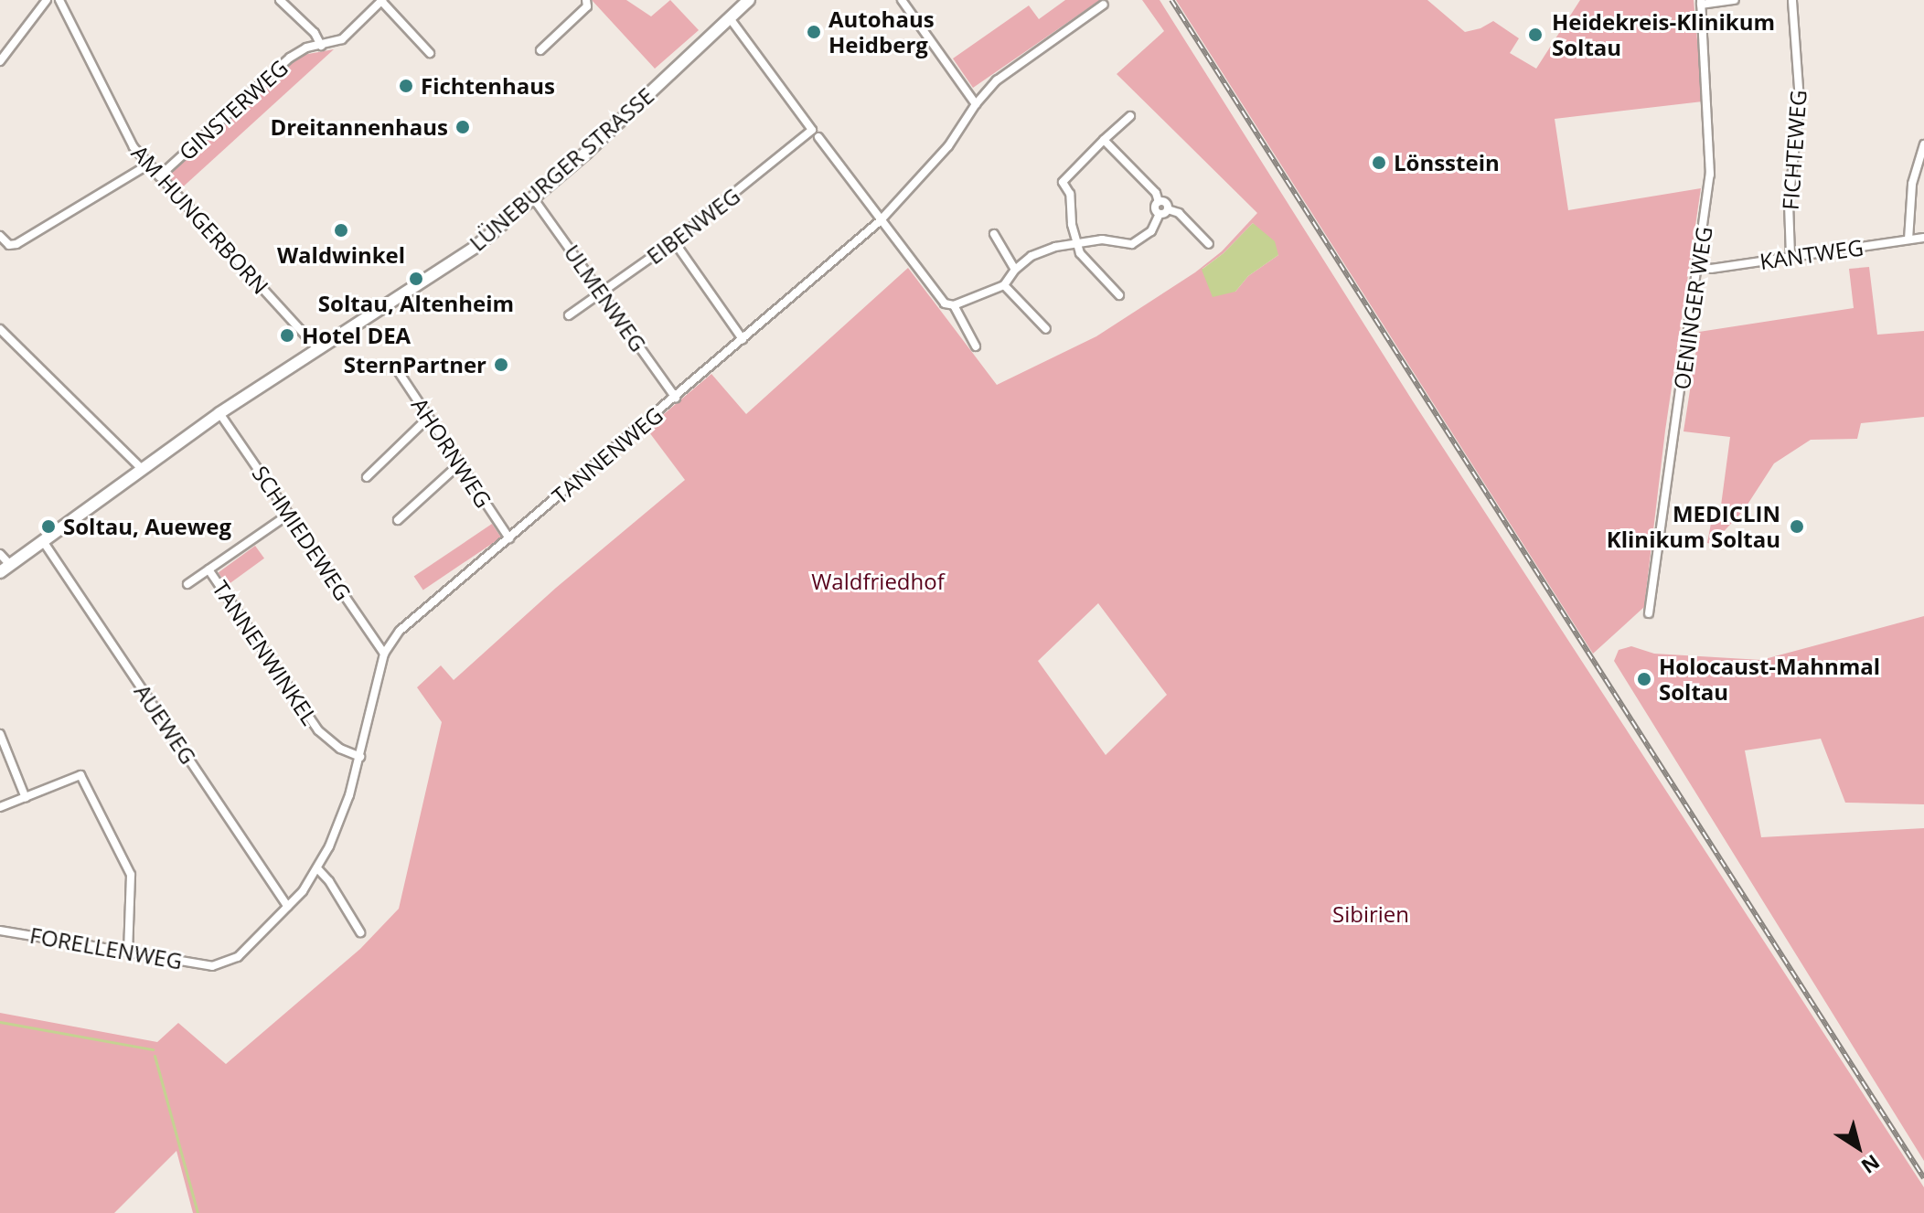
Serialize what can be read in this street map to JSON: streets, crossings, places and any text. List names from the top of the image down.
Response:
{
  "streets": {
    "main road": ["LÜNEBURGER STRASSE"],
    "street": [
      "GINSTERWEG",
      "FICHTEWEG",
      "AM HUNGERBORN",
      "EIBENWEG",
      "KANTWEG",
      "ULMENWEG",
      "OENINGER WEG",
      "AHORNWEG",
      "TANNENWEG",
      "SCHMIEDEWEG",
      "TANNENWINKEL",
      "AUEWEG",
      "FORELLENWEG"
    ]
  },
  "crossings": [
    ["GINSTERWEG", "AM HUNGERBORN"],
    ["FICHTEWEG", "KANTWEG"],
    ["LÜNEBURGER STRASSE", "AM HUNGERBORN"],
    ["LÜNEBURGER STRASSE", "EIBENWEG"],
    ["LÜNEBURGER STRASSE", "ULMENWEG"],
    ["LÜNEBURGER STRASSE", "SCHMIEDEWEG"],
    ["LÜNEBURGER STRASSE", "AUEWEG"],
    ["EIBENWEG", "ULMENWEG"],
    ["KANTWEG", "OENINGER WEG"],
    ["ULMENWEG", "TANNENWEG"],
    ["AHORNWEG", "TANNENWEG"],
    ["TANNENWEG", "SCHMIEDEWEG"],
    ["TANNENWEG", "TANNENWINKEL"],
    ["TANNENWEG", "AUEWEG"],
    ["TANNENWEG", "FORELLENWEG"],
    ["SCHMIEDEWEG", "TANNENWINKEL"]
  ],
  "parks": ["Waldfriedhof", "Sibirien"],
  "places": [
    "Autohaus Heidberg",
    "Heidekreis-Klinikum Soltau",
    "Fichtenhaus",
    "Dreitannenhaus",
    "Lönsstein",
    "Waldwinkel",
    "Soltau, Altenheim",
    "Hotel DEA",
    "SternPartner",
    "Soltau, Aueweg",
    "MEDICLIN Klinikum Soltau",
    "Holocaust-Mahnmal Soltau"
  ],
  "north": "bottom right"
}
